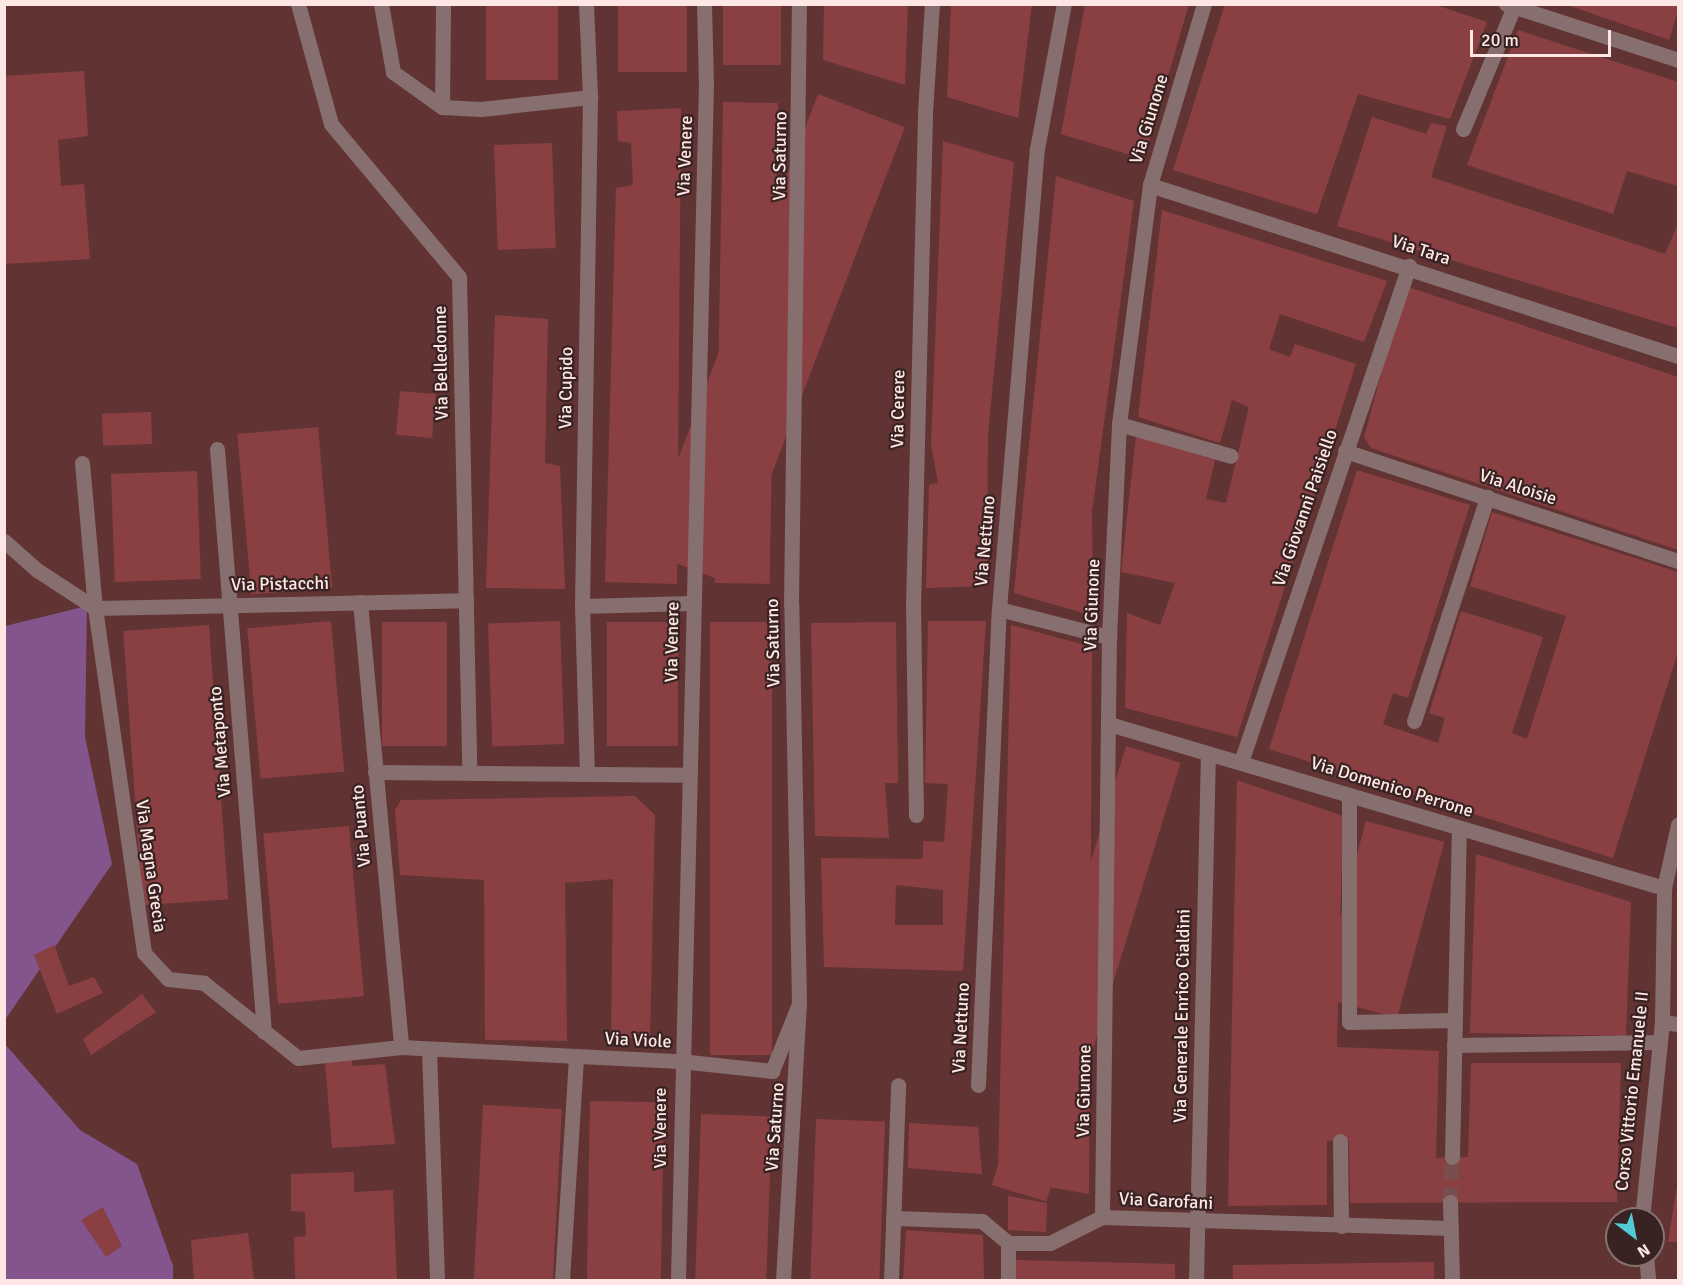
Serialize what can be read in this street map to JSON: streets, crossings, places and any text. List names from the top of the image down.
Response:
{
  "streets": {
    "street": [
      "Via Giunone",
      "Via Venere",
      "Via Saturno",
      "Via Tara",
      "Via Belledonne",
      "Via Cupido",
      "Via Cerere",
      "Via Aloisie",
      "Via Giovanni Paisiello",
      "Via Nettuno",
      "Via Pistacchi",
      "Via Metaponto",
      "Via Domenico Perrone",
      "Via Puanto",
      "Via Magna Grecia",
      "Via Generale Enrico Cialdini",
      "Via Viole",
      "Corso Vittorio Emanuele II",
      "Via Garofani"
    ]
  },
  "crossings": [
    ["Via Giunone", "Via Tara"],
    ["Via Giunone", "Via Domenico Perrone"],
    ["Via Giunone", "Via Garofani"],
    ["Via Venere", "Via Viole"],
    ["Via Saturno", "Via Viole"],
    ["Via Tara", "Via Giovanni Paisiello"],
    ["Via Belledonne", "Via Pistacchi"],
    ["Via Aloisie", "Via Giovanni Paisiello"],
    ["Via Giovanni Paisiello", "Via Domenico Perrone"],
    ["Via Pistacchi", "Via Metaponto"],
    ["Via Pistacchi", "Via Puanto"],
    ["Via Pistacchi", "Via Magna Grecia"],
    ["Via Metaponto", "Via Magna Grecia"],
    ["Via Domenico Perrone", "Via Generale Enrico Cialdini"],
    ["Via Domenico Perrone", "Corso Vittorio Emanuele II"],
    ["Via Puanto", "Via Magna Grecia"],
    ["Via Magna Grecia", "Via Viole"],
    ["Via Generale Enrico Cialdini", "Via Garofani"]
  ],
  "scale_bar": "20 m",
  "north": "bottom right"
}
